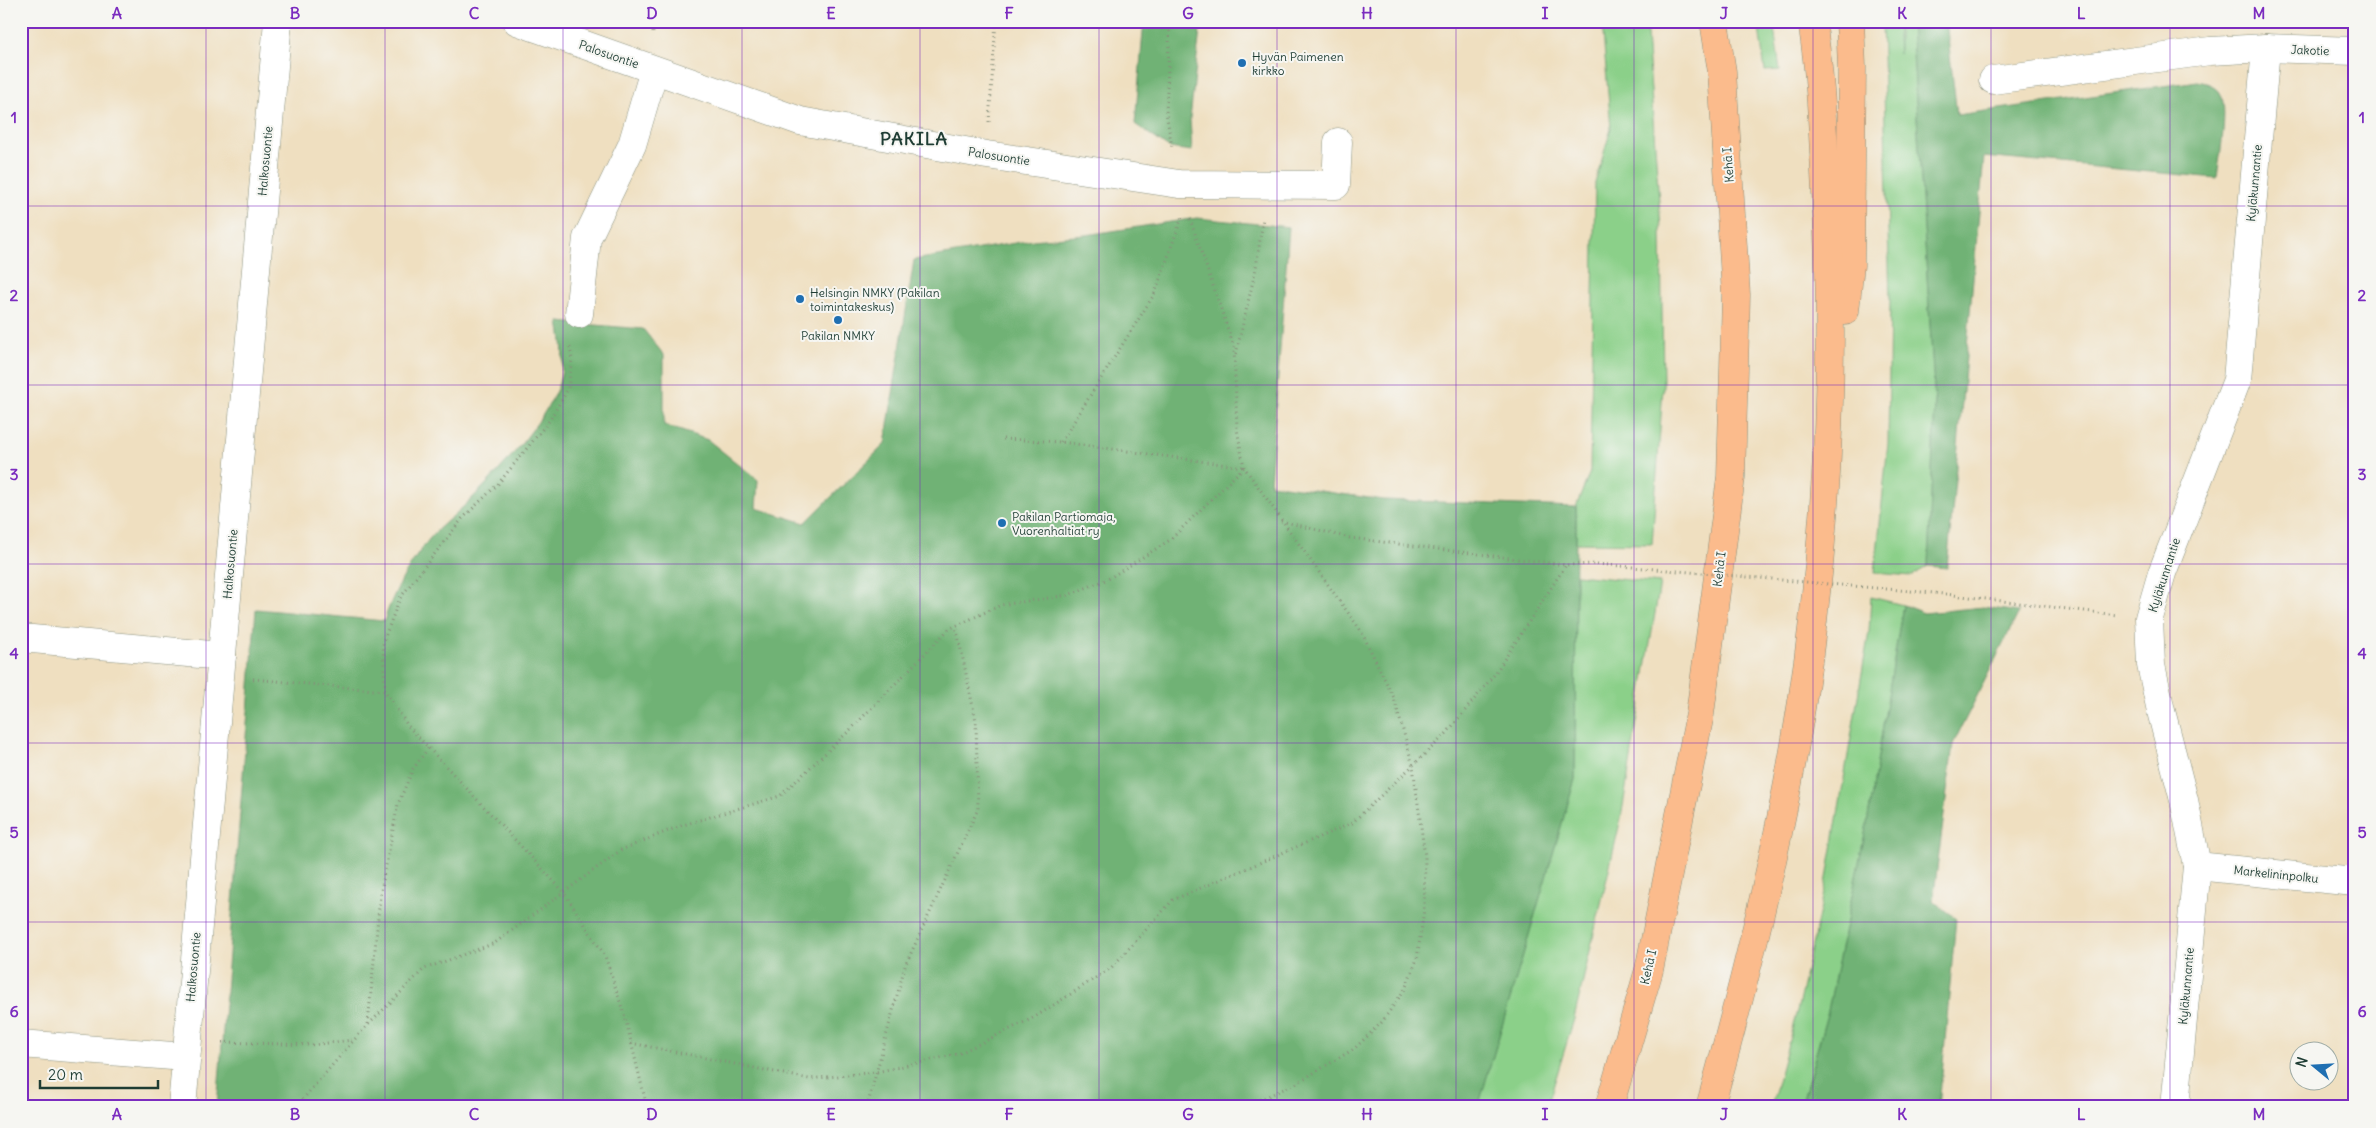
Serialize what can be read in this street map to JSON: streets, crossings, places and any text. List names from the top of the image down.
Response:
{
  "streets": {
    "highway": ["Kehä I"],
    "street": [
      "Jakotie",
      "Palosuontie",
      "Halkosuontie",
      "Kyläkunnantie",
      "Markelininpolku"
    ]
  },
  "crossings": [
    ["Jakotie", "Kyläkunnantie"],
    ["Kyläkunnantie", "Markelininpolku"]
  ],
  "districts": ["PAKILA"],
  "places": [
    "Hyvän Paimenen kirkko",
    "Helsingin NMKY (Pakilan toimintakeskus)",
    "Pakilan NMKY",
    "Pakilan Partiomaja, Vuorenhaltiat ry"
  ],
  "scale_bar": "20 m",
  "north": "left",
  "grid": {
    "columns": [
      "A",
      "B",
      "C",
      "D",
      "E",
      "F",
      "G",
      "H",
      "I",
      "J",
      "K",
      "L",
      "M"
    ],
    "rows": [
      "1",
      "2",
      "3",
      "4",
      "5",
      "6"
    ]
  }
}
